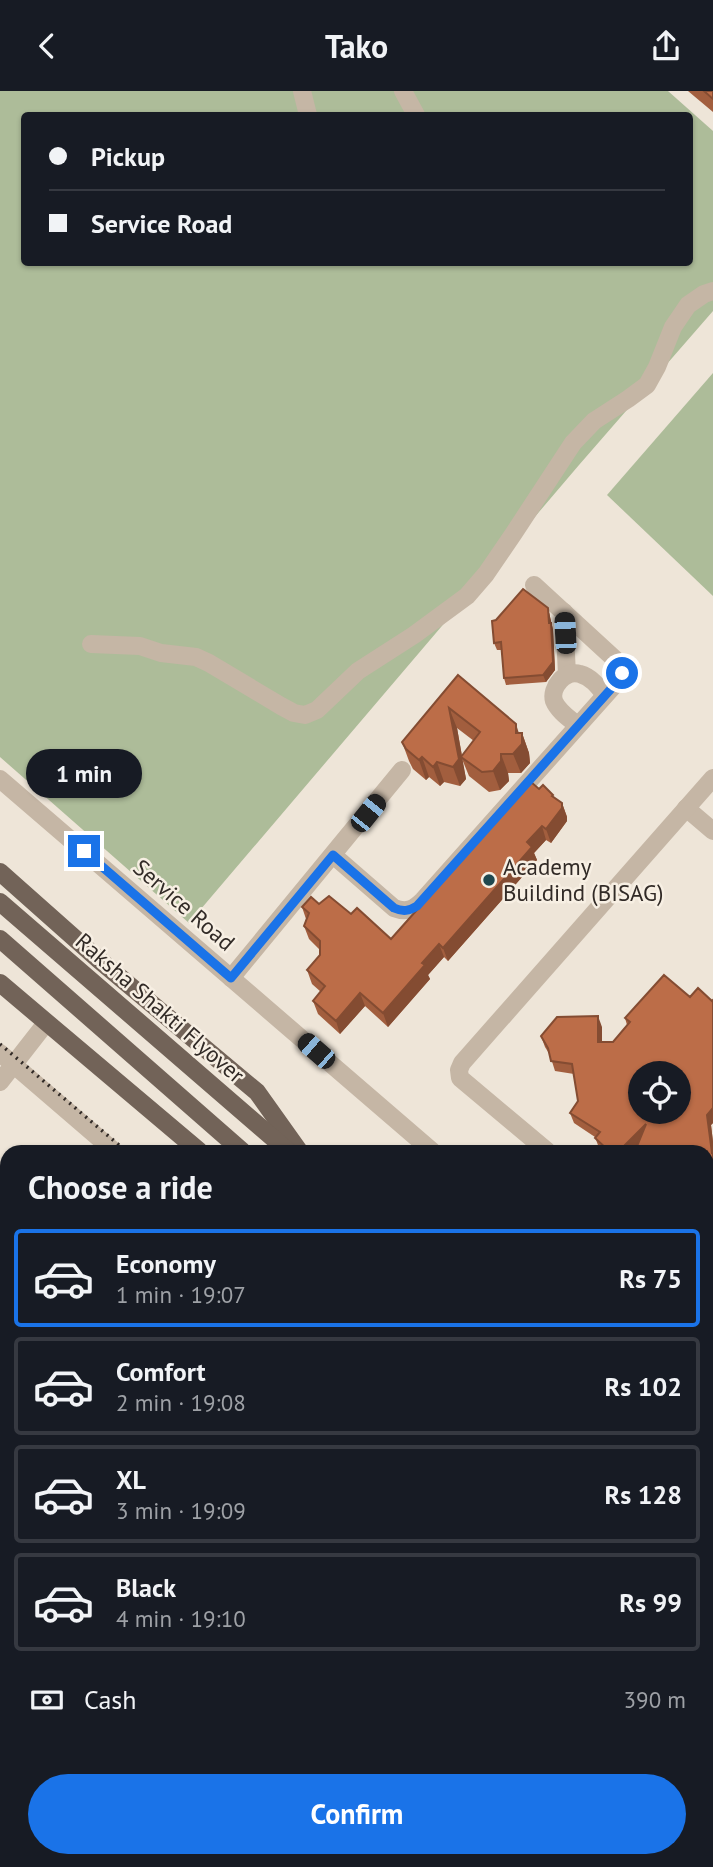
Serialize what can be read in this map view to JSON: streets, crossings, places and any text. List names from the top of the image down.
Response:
{
  "streets": {
    "main road": ["Raksha Shakti Flyover"],
    "street": ["Service Road"]
  },
  "places": ["Academy Buildind (BISAG)"],
  "page": {
    "header": "Tako",
    "banner": ["Pickup", "Service Road"],
    "bubble": "1 min",
    "heading": "Choose a ride",
    "list": [
      {
        "name": "Economy",
        "note": "1 min · 19:07",
        "value": "Rs 75"
      },
      {
        "name": "Comfort",
        "note": "2 min · 19:08",
        "value": "Rs 102"
      },
      {
        "name": "XL",
        "note": "3 min · 19:09",
        "value": "Rs 128"
      },
      {
        "name": "Black",
        "note": "4 min · 19:10",
        "value": "Rs 99"
      }
    ],
    "pay": ["Cash", "390 m"],
    "buttons": "Confirm"
  }
}
